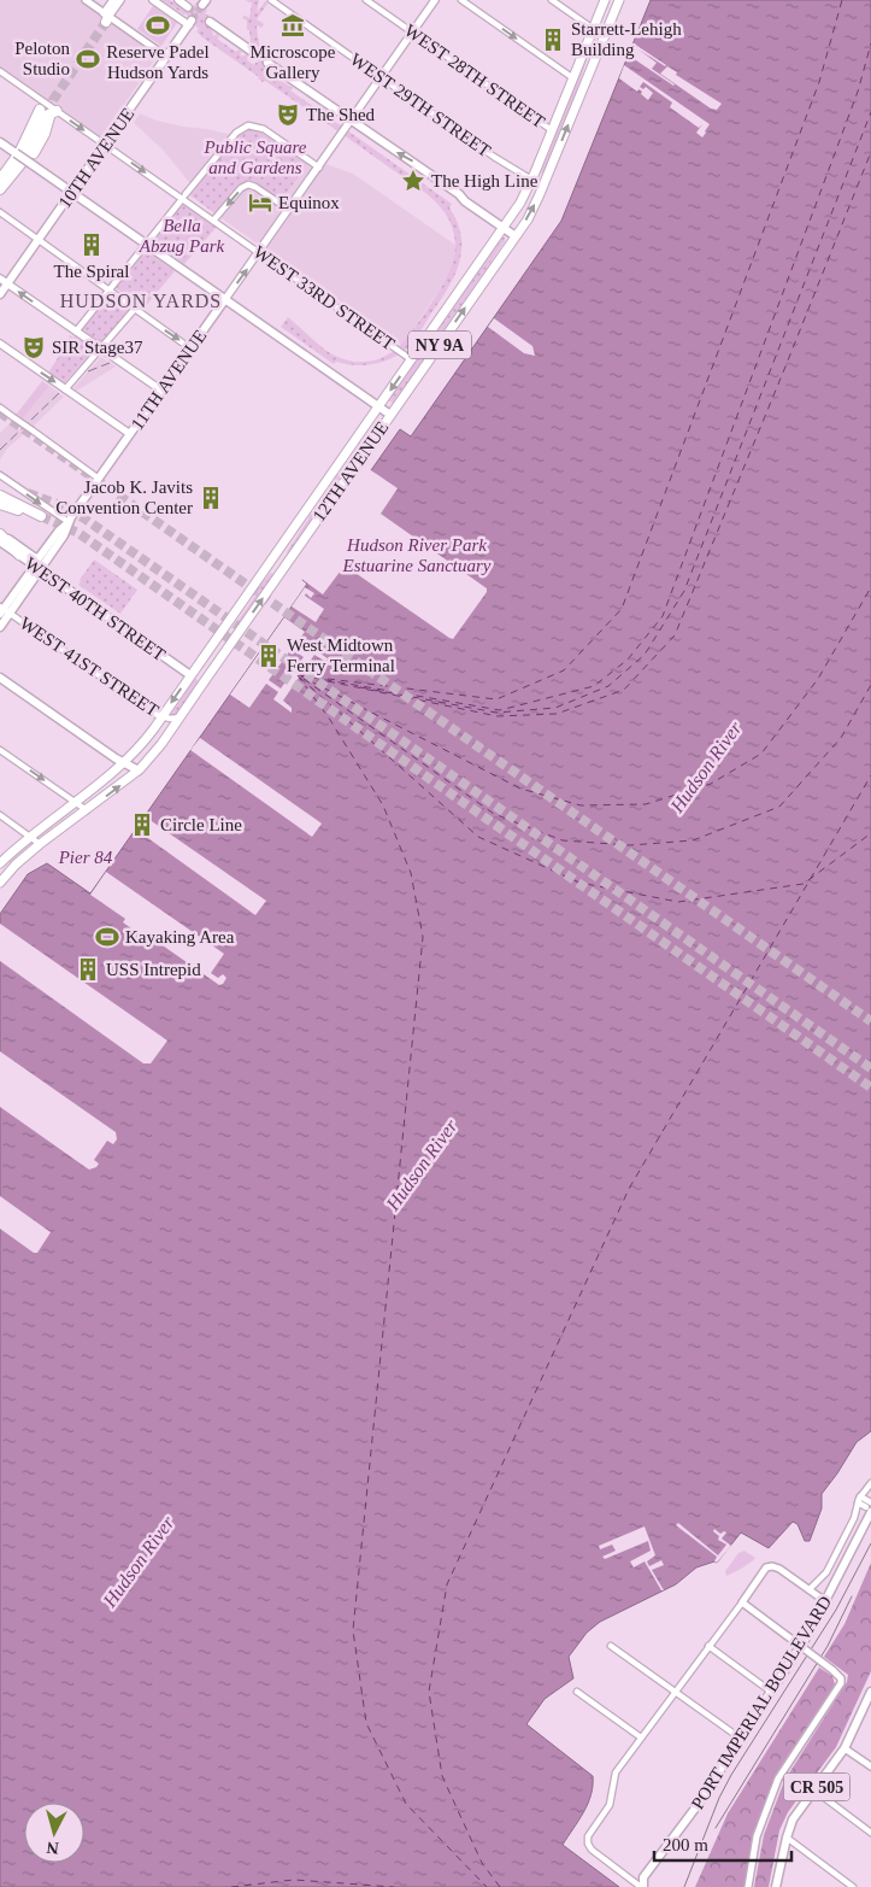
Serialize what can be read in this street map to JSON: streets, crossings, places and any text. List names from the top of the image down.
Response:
{
  "streets": {
    "highway": ["NY 9A", "12TH AVENUE"],
    "main road": [
      "10TH AVENUE",
      "11TH AVENUE",
      "WEST 40TH STREET",
      "PORT IMPERIAL BOULEVARD",
      "CR 505"
    ],
    "street": [
      "WEST 28TH STREET",
      "WEST 29TH STREET",
      "WEST 33RD STREET",
      "WEST 41ST STREET"
    ]
  },
  "crossings": [
    ["WEST 28TH STREET", "11TH AVENUE"],
    ["WEST 28TH STREET", "12TH AVENUE"],
    ["WEST 29TH STREET", "11TH AVENUE"],
    ["WEST 29TH STREET", "12TH AVENUE"],
    ["10TH AVENUE", "WEST 33RD STREET"],
    ["WEST 33RD STREET", "11TH AVENUE"],
    ["WEST 33RD STREET", "12TH AVENUE"],
    ["11TH AVENUE", "WEST 40TH STREET"],
    ["11TH AVENUE", "WEST 41ST STREET"],
    ["12TH AVENUE", "WEST 40TH STREET"],
    ["12TH AVENUE", "WEST 41ST STREET"]
  ],
  "districts": ["HUDSON YARDS"],
  "water": ["Hudson River"],
  "parks": [
    "Public Square and Gardens",
    "Bella Abzug Park",
    "Hudson River Park Estuarine Sanctuary",
    "Pier 84"
  ],
  "places": {
    "sports": ["Reserve Padel Hudson Yards", "Peloton Studio", "Kayaking Area"],
    "museum": ["Microscope Gallery"],
    "building": [
      "Starrett-Lehigh Building",
      "The Spiral",
      "Jacob K. Javits Convention Center",
      "West Midtown Ferry Terminal",
      "Circle Line",
      "USS Intrepid"
    ],
    "theatre": ["The Shed", "SIR Stage37"],
    "place": ["The High Line"],
    "hotel": ["Equinox"]
  },
  "scale_bar": "200 m",
  "north": "bottom"
}
